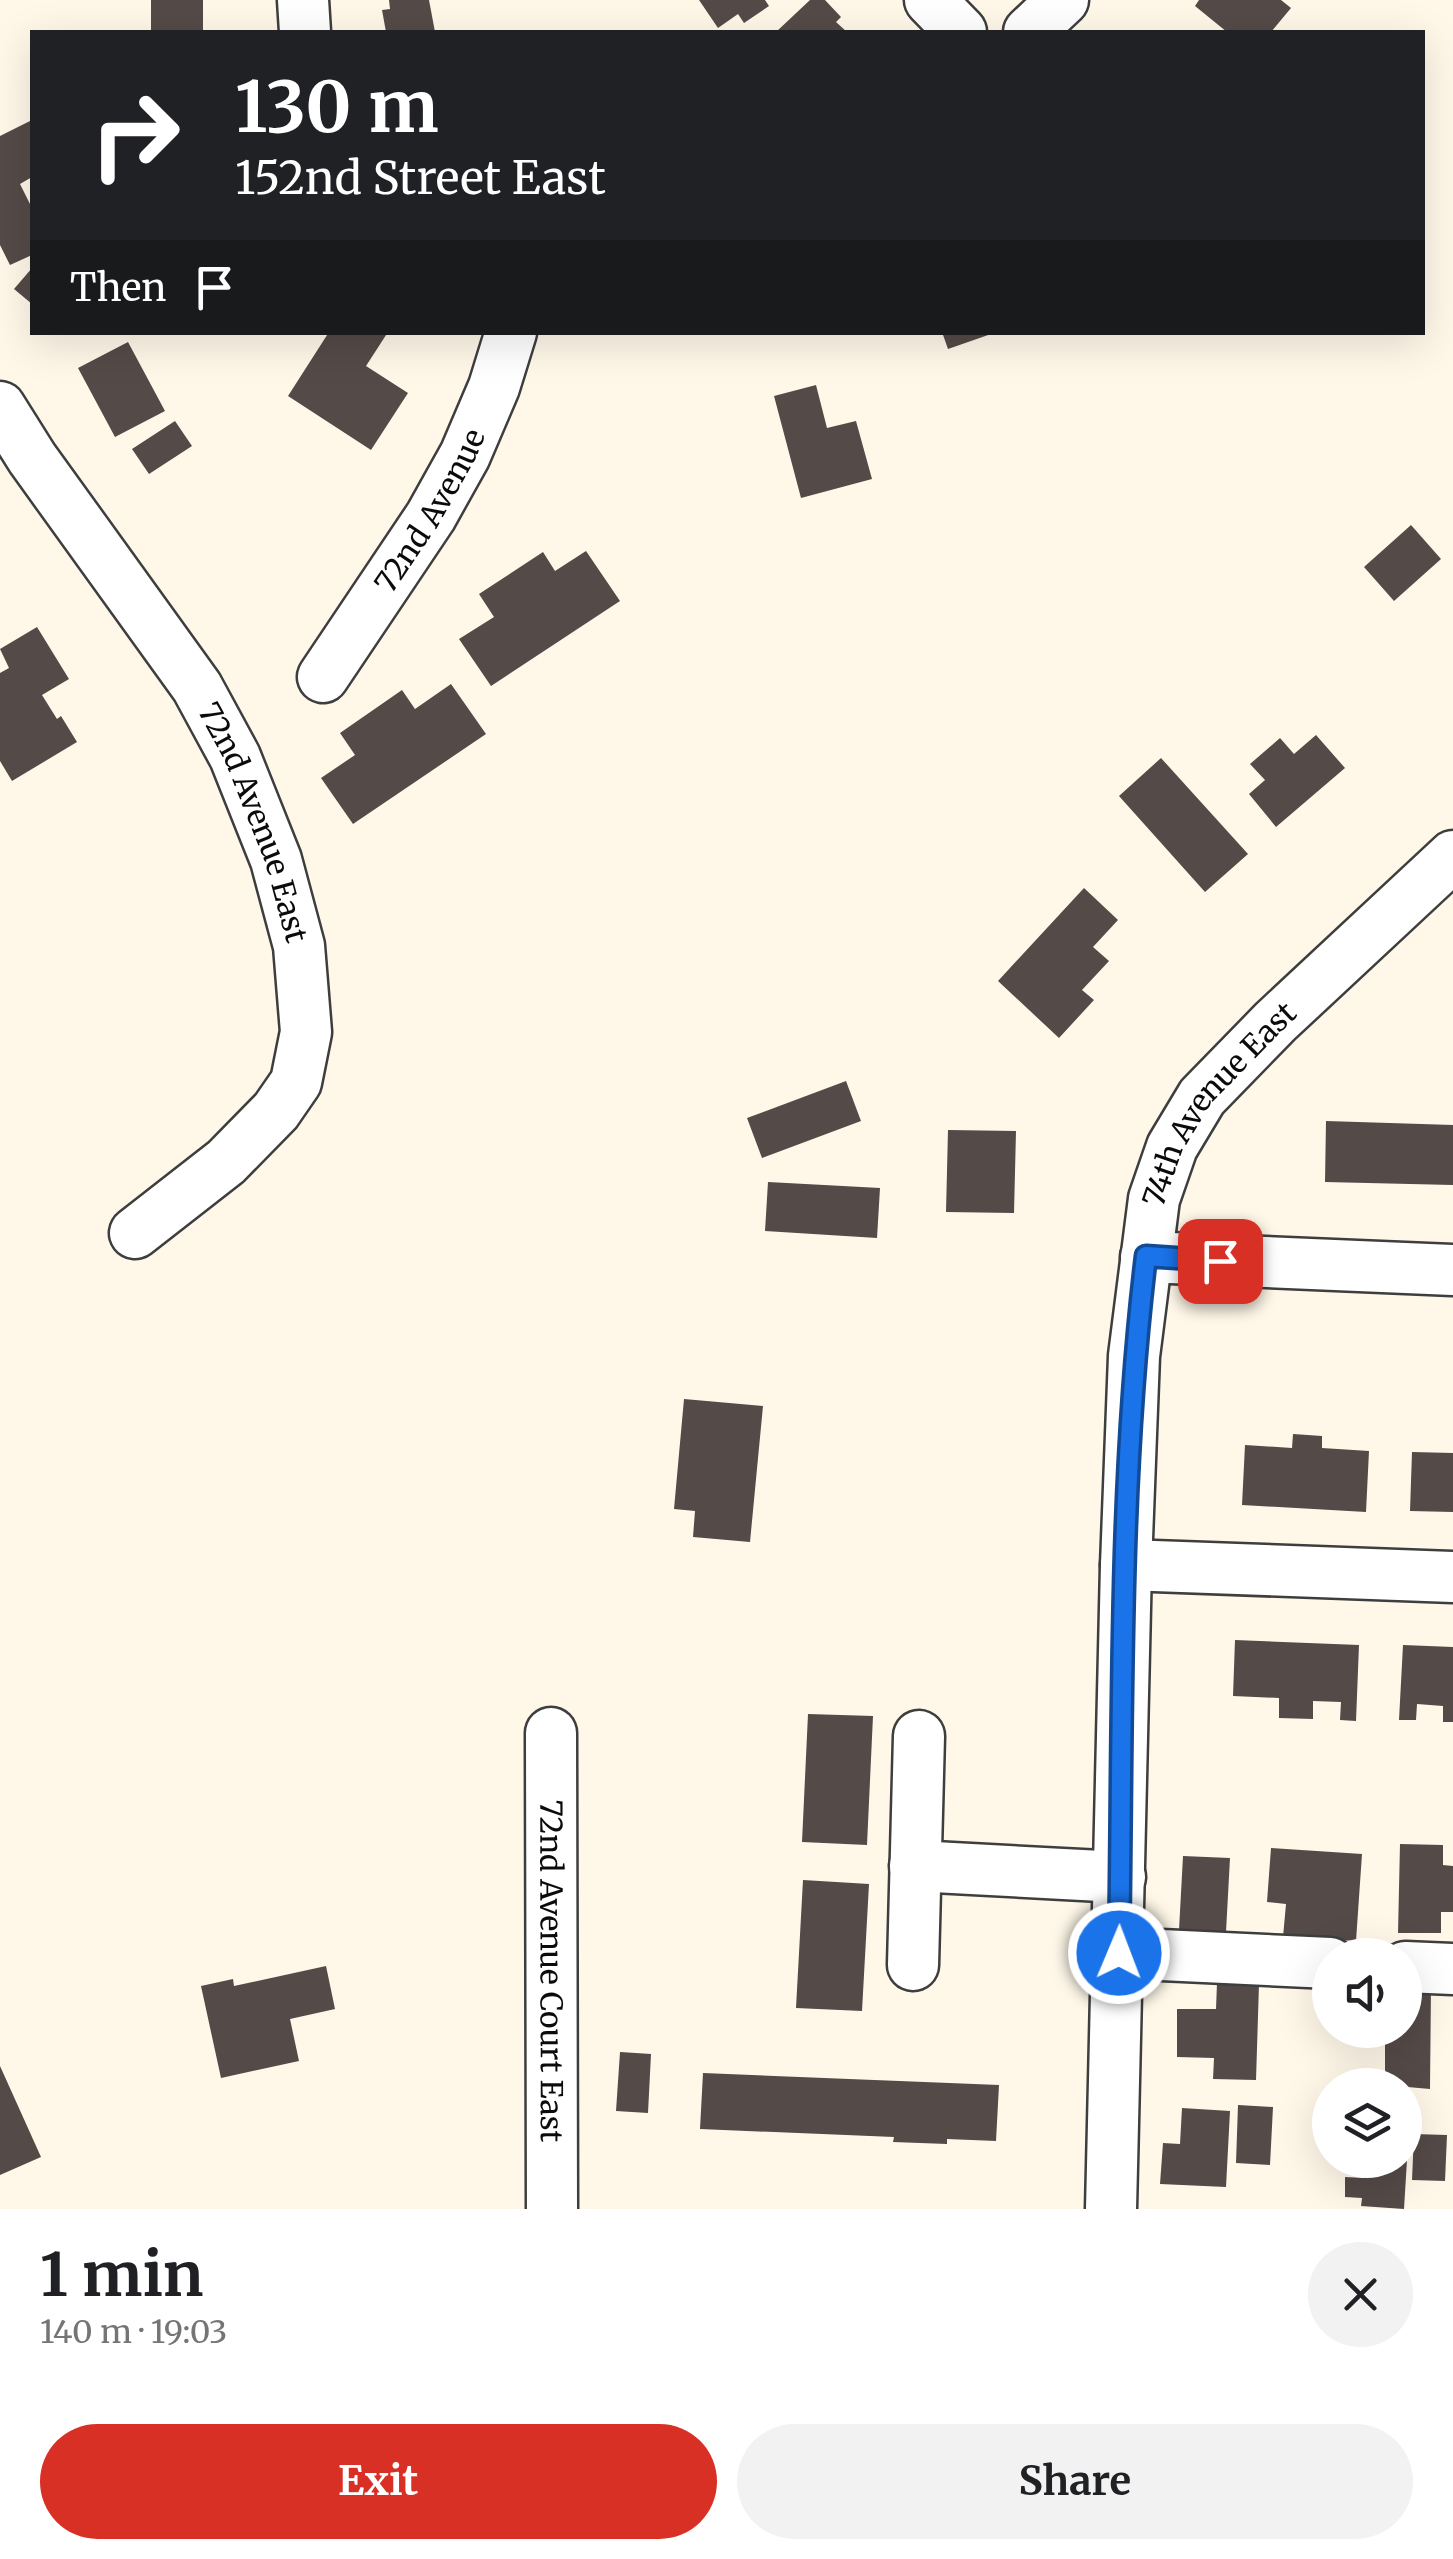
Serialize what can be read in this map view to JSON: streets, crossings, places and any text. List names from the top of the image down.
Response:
{
  "streets": {
    "street": [
      "72nd Avenue",
      "72nd Avenue East",
      "74th Avenue East",
      "72nd Avenue Court East"
    ]
  },
  "page": {
    "turn": ["130 m", "152nd Street East"],
    "then": "Then",
    "heading": ["1 min", "140 m · 19:03"],
    "buttons": ["Exit", "Share"]
  }
}
